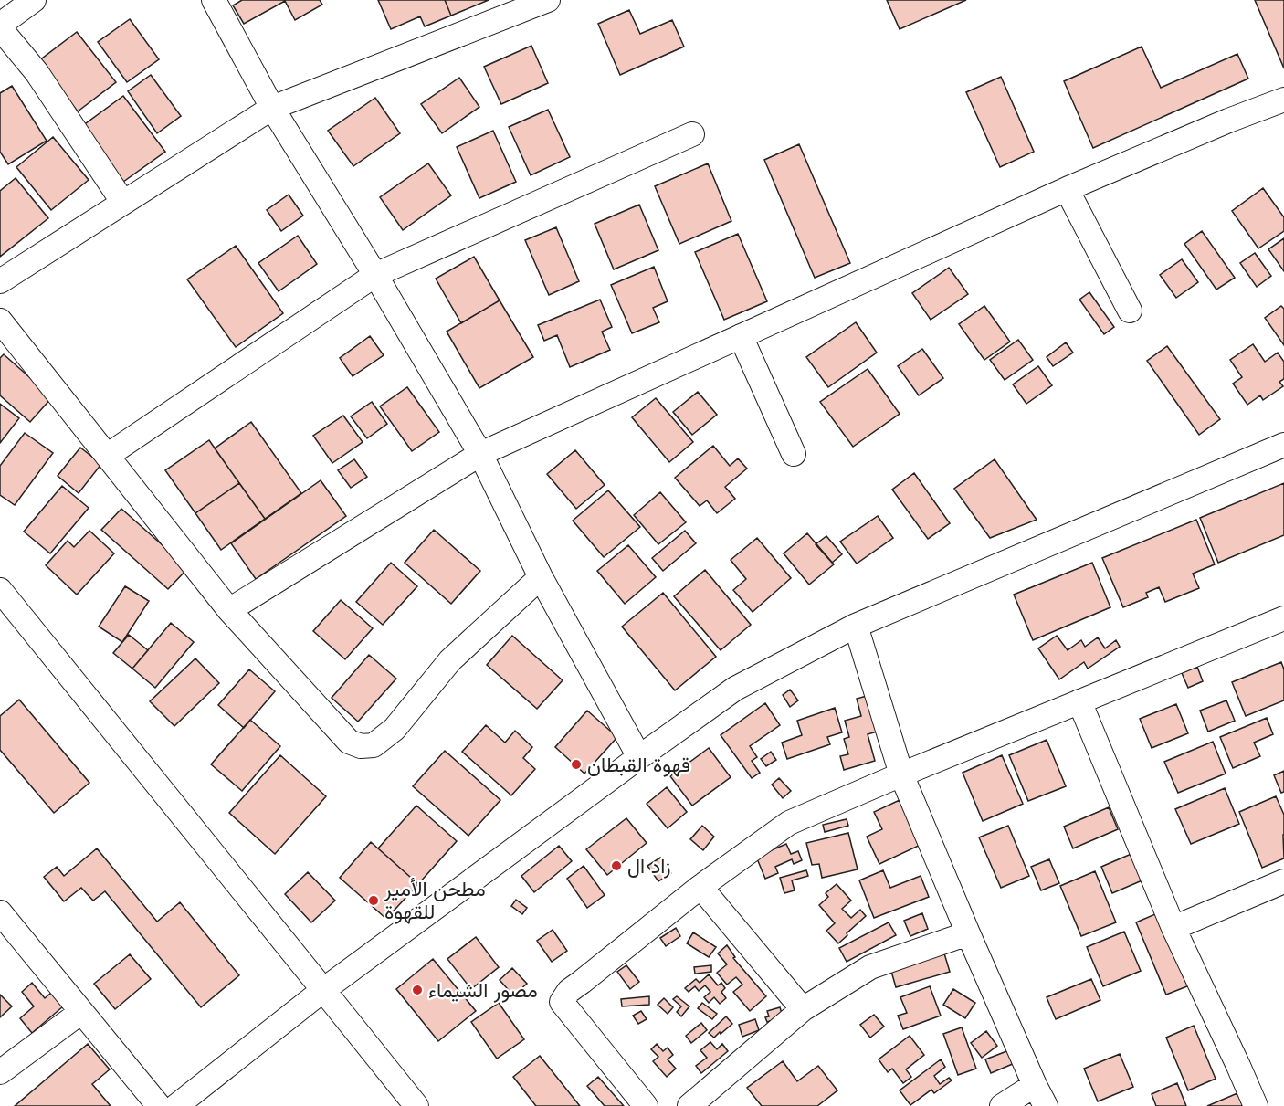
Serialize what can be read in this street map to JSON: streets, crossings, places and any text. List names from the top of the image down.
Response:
{
  "places": [
    "قهوة القبطان",
    "زاد ال",
    "مطحن الأمير للقهوة",
    "مصور الشيماء"
  ]
}
